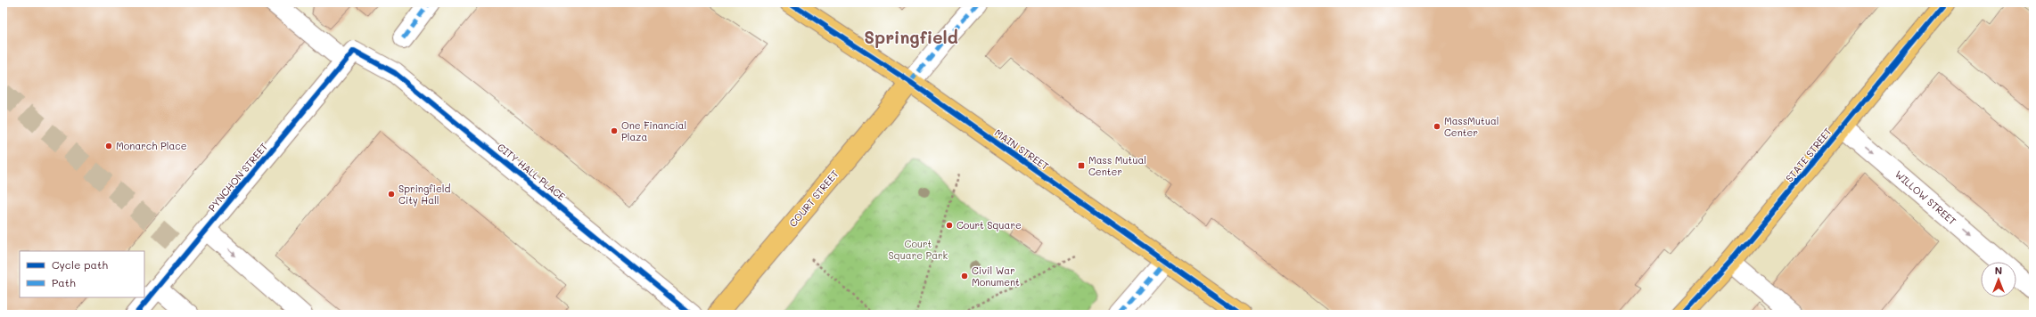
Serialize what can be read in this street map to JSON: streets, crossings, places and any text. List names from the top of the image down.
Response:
{
  "streets": {
    "main road": ["MAIN STREET", "STATE STREET", "COURT STREET"],
    "street": ["CITY HALL PLACE", "PYNCHON STREET", "WILLOW STREET"]
  },
  "crossings": [
    ["MAIN STREET", "COURT STREET"],
    ["STATE STREET", "WILLOW STREET"],
    ["CITY HALL PLACE", "PYNCHON STREET"]
  ],
  "districts": ["Springfield"],
  "parks": ["Court Square Park"],
  "places": {
    "other": [
      "MassMutual Center",
      "One Financial Plaza",
      "Monarch Place",
      "Springfield City Hall",
      "Court Square",
      "Civil War Monument"
    ],
    "transit": ["Mass Mutual Center"]
  },
  "legend": ["Cycle path", "Path"],
  "north": "top"
}
